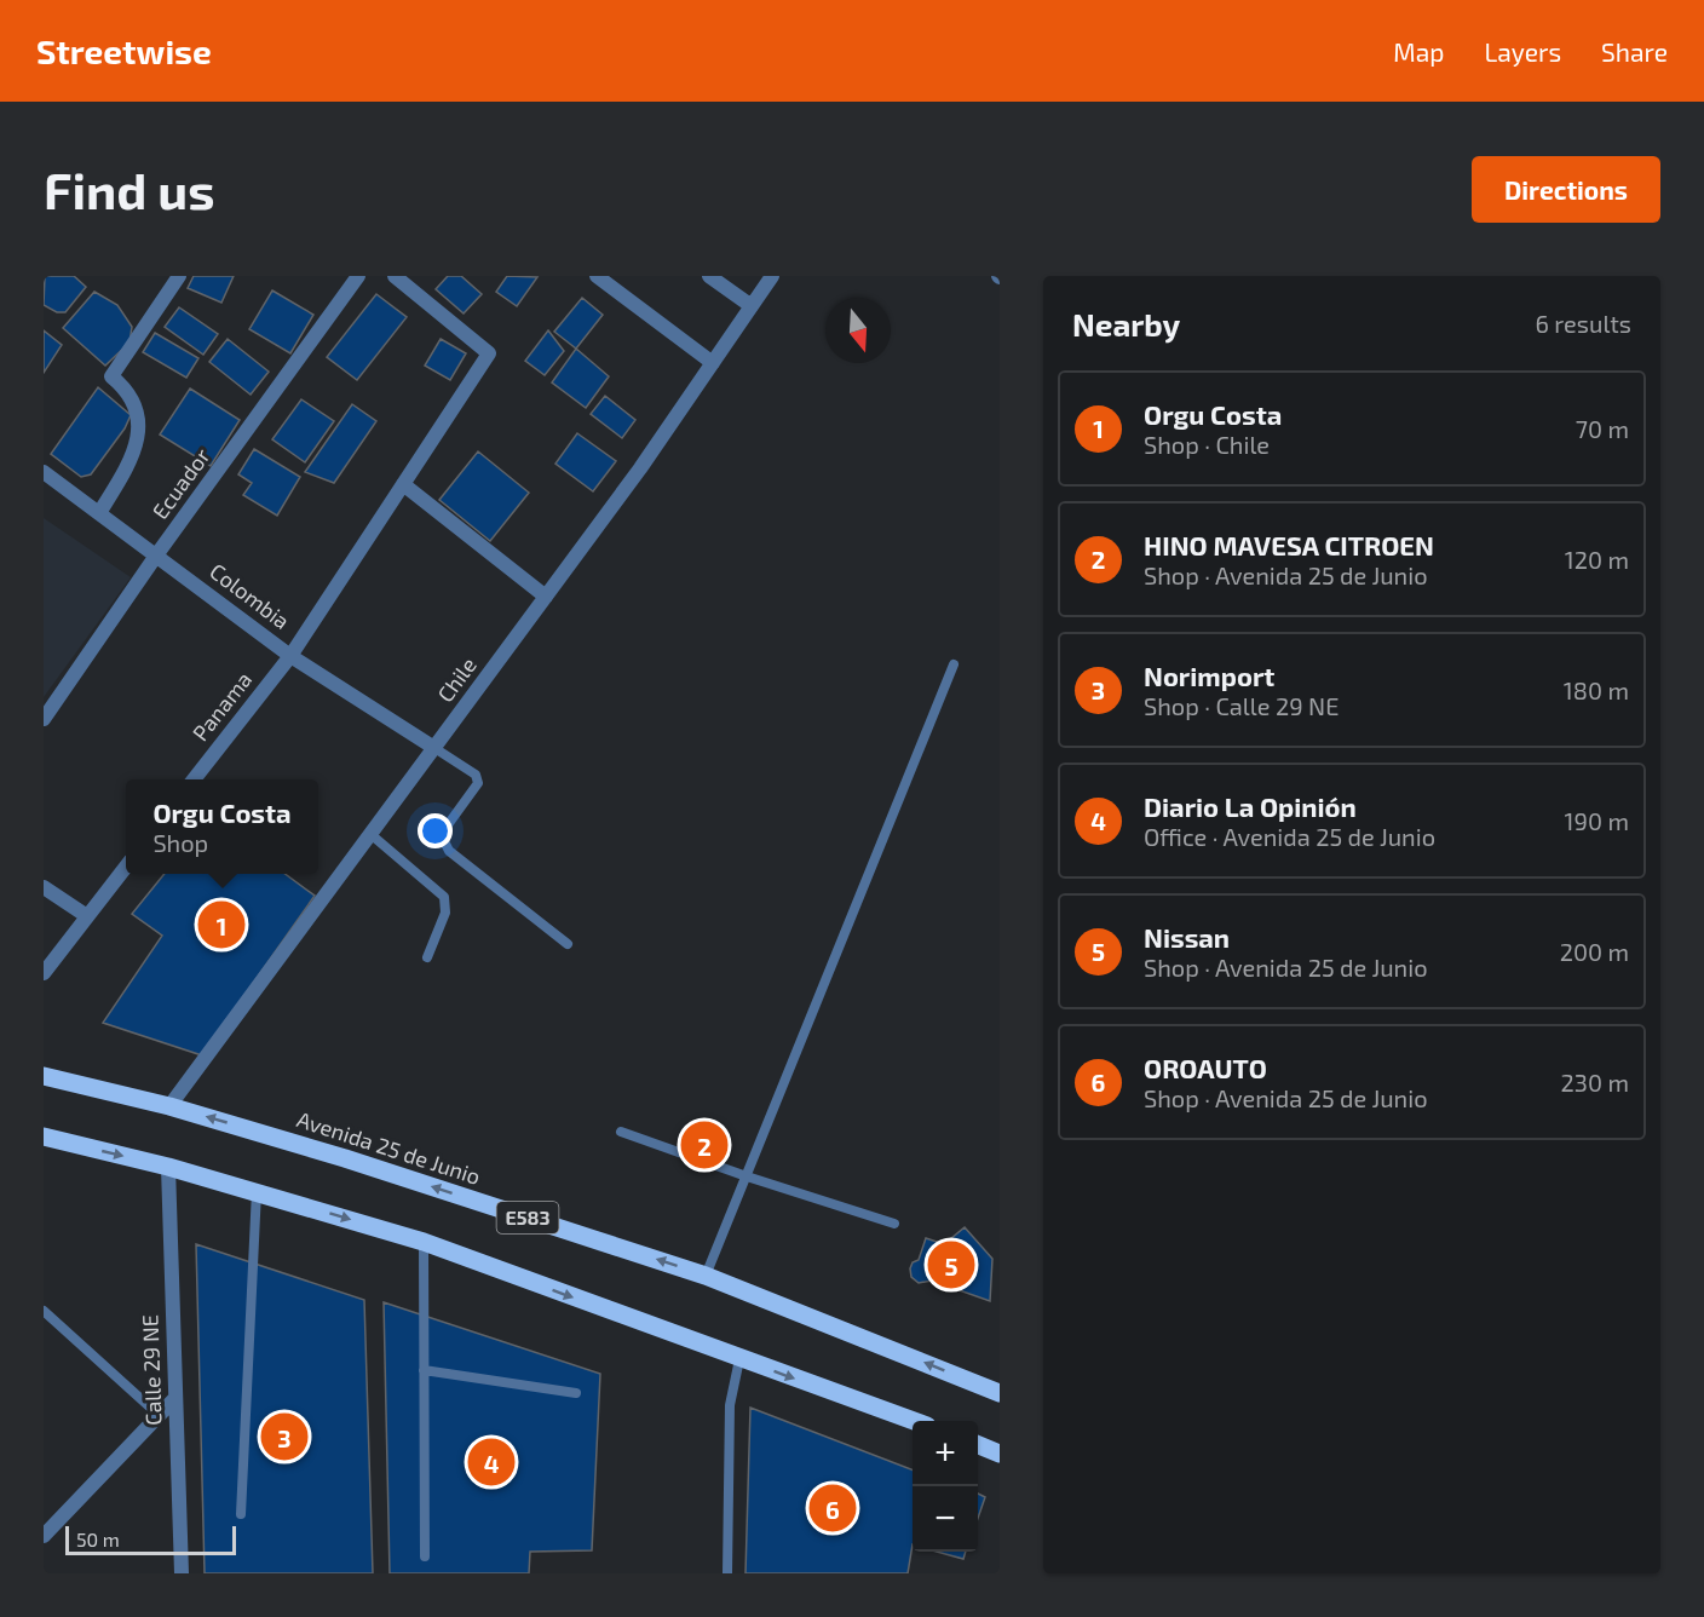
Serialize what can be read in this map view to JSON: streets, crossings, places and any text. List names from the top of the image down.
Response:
{
  "streets": {
    "main road": ["Avenida 25 de Junio", "E583"],
    "street": [
      "Ecuador",
      "Colombia",
      "Chile",
      "Panama",
      "Calle 29 NE"
    ]
  },
  "crossings": [
    ["Ecuador", "Colombia"],
    ["Colombia", "Chile"],
    ["Colombia", "Panama"],
    ["Chile", "Avenida 25 de Junio"]
  ],
  "scale_bar": "50 m",
  "north": "bottom",
  "page": {
    "header": "Streetwise",
    "nav": ["Map", "Layers", "Share"],
    "buttons": "Directions",
    "title": "Find us",
    "heading": ["Nearby", "6 results"],
    "list": [
      {
        "mark": "1",
        "name": "Orgu Costa",
        "note": "Shop · Chile",
        "value": "70 m"
      },
      {
        "mark": "2",
        "name": "HINO MAVESA CITROEN",
        "note": "Shop · Avenida 25 de Junio",
        "value": "120 m"
      },
      {
        "mark": "3",
        "name": "Norimport",
        "note": "Shop · Calle 29 NE",
        "value": "180 m"
      },
      {
        "mark": "4",
        "name": "Diario La Opinión",
        "note": "Office · Avenida 25 de Junio",
        "value": "190 m"
      },
      {
        "mark": "5",
        "name": "Nissan",
        "note": "Shop · Avenida 25 de Junio",
        "value": "200 m"
      },
      {
        "mark": "6",
        "name": "OROAUTO",
        "note": "Shop · Avenida 25 de Junio",
        "value": "230 m"
      }
    ],
    "popup": ["Orgu Costa", "Shop"],
    "pins": [
      "1",
      "2",
      "5",
      "3",
      "4",
      "6"
    ],
    "map_buttons": ["+", "−"],
    "scale": "50 m"
  }
}
